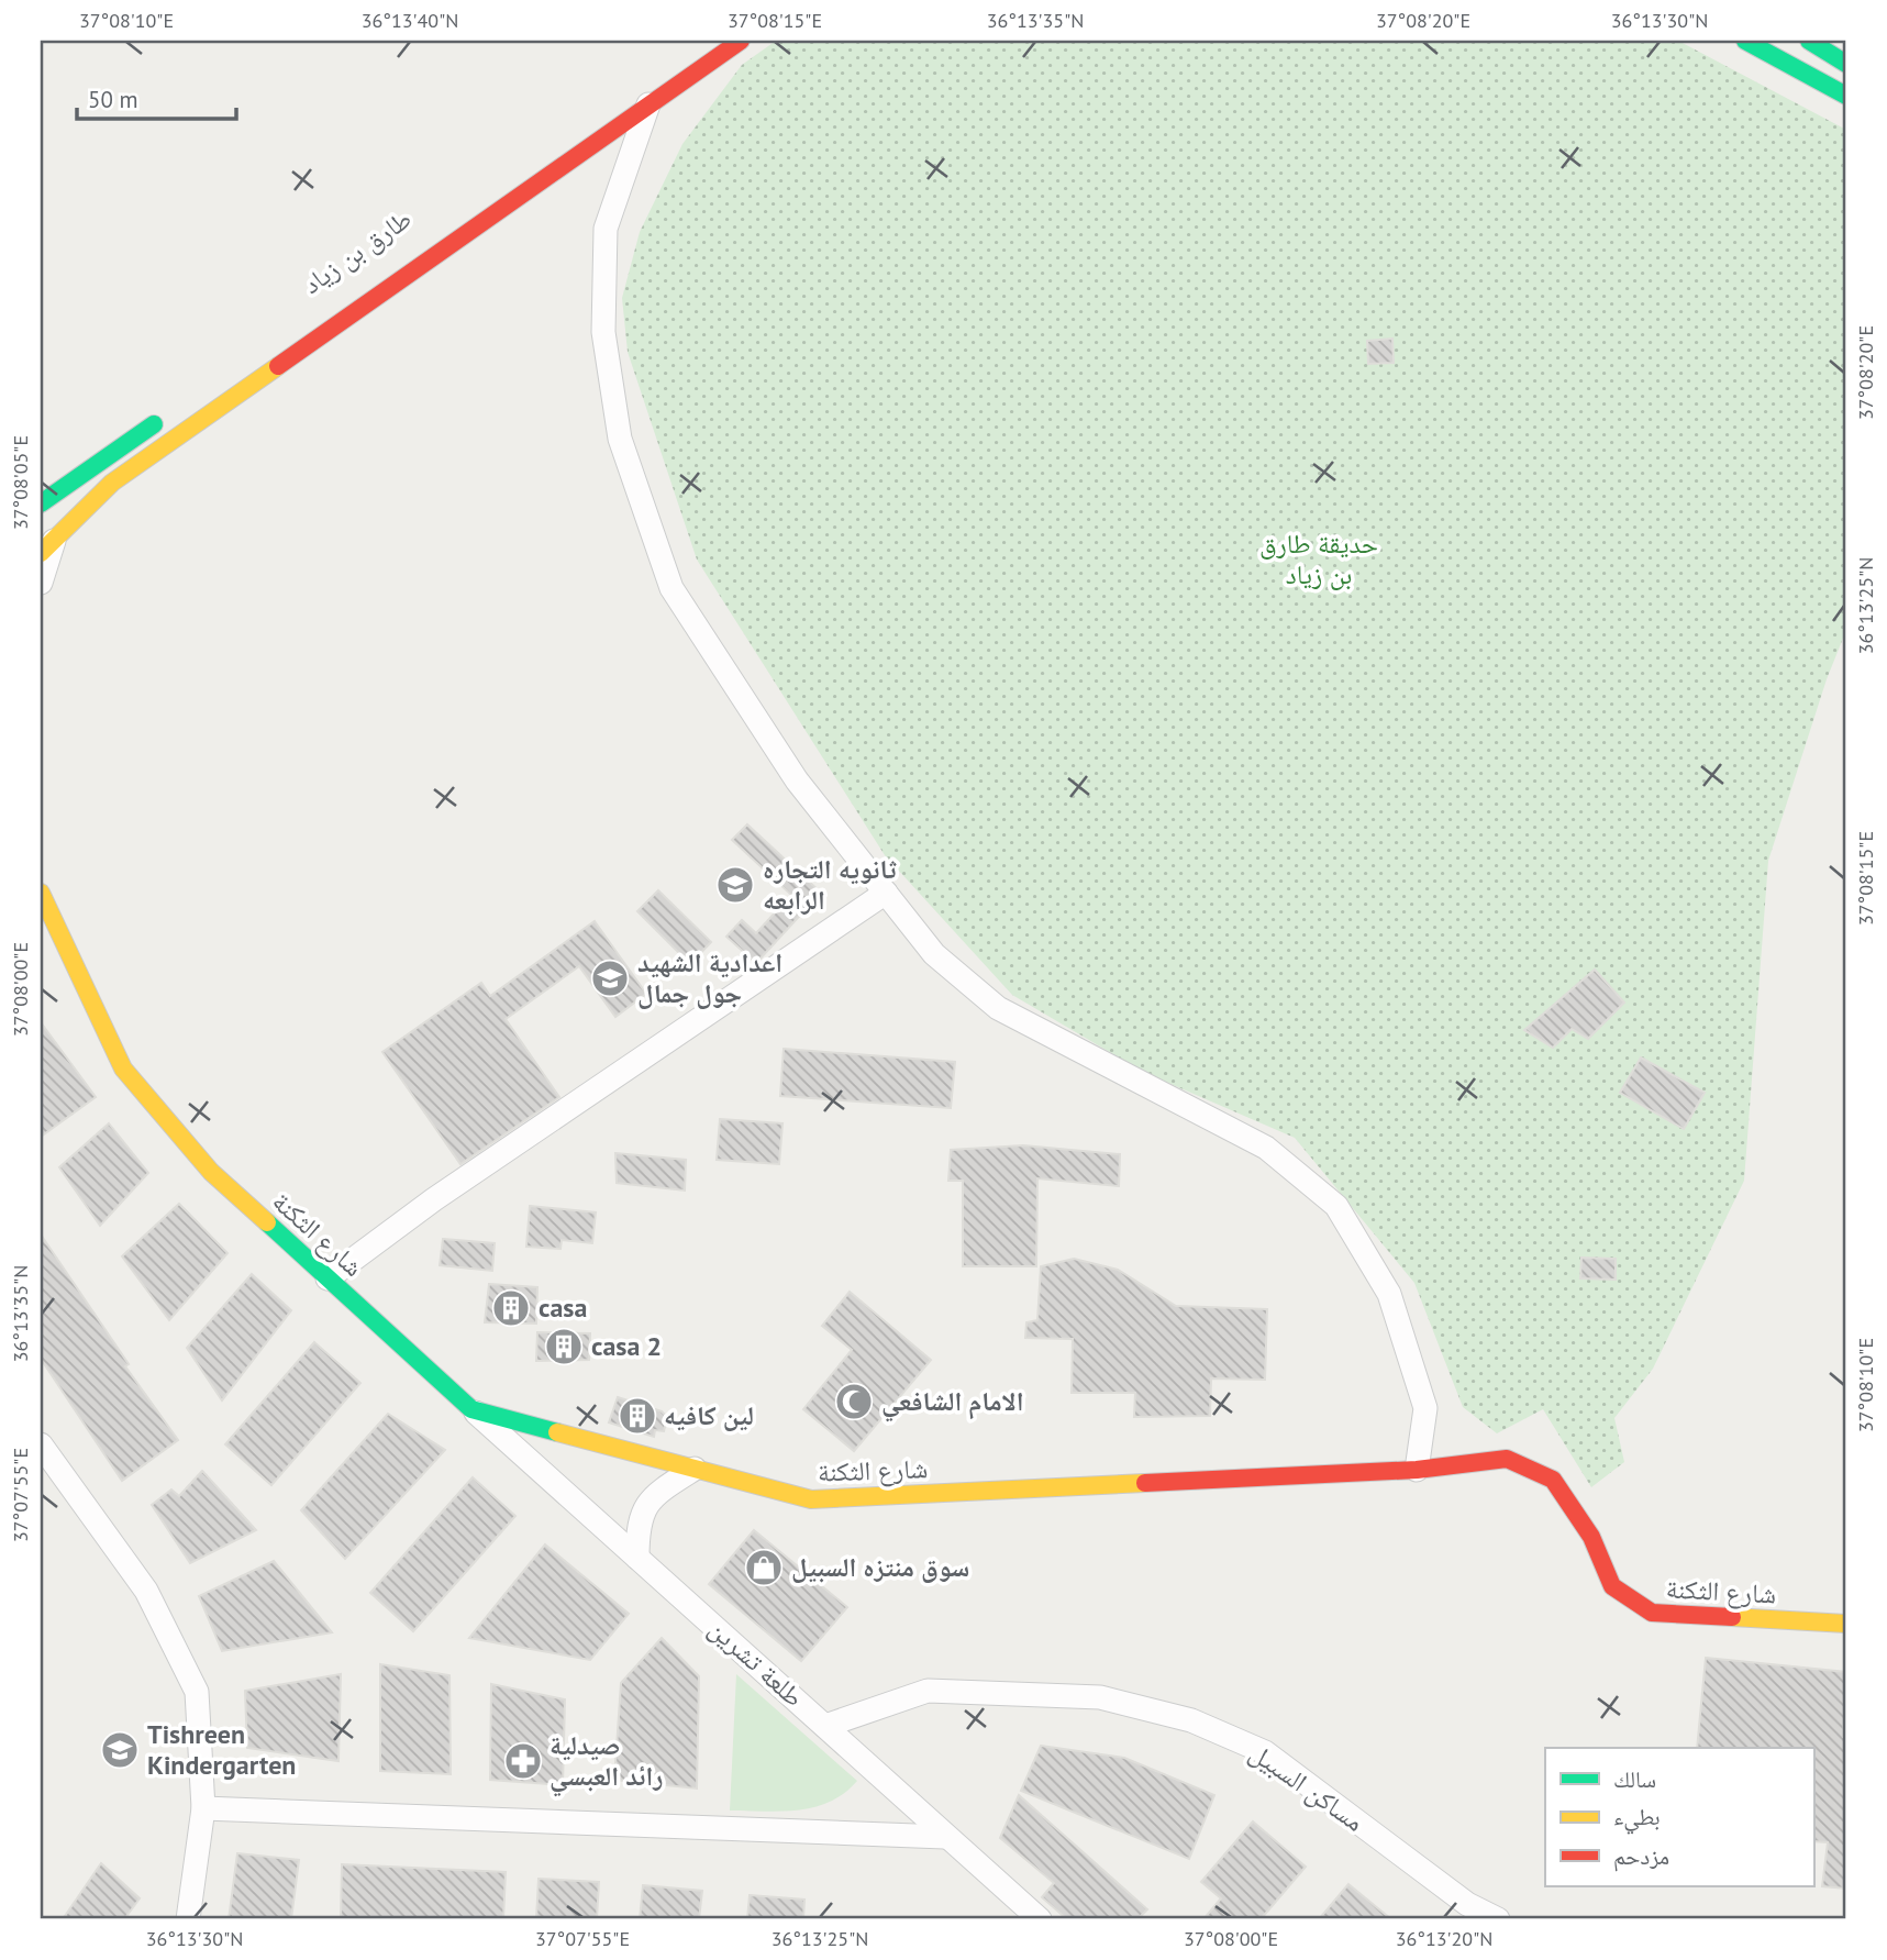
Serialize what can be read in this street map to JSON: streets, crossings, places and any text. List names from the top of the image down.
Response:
{
  "streets": {
    "street": ["شارع الثكنة", "طلعة تشرين", "مساكن السبيل"]
  },
  "crossings": [
    ["شارع الثكنة", "طلعة تشرين"],
    ["طلعة تشرين", "مساكن السبيل"]
  ],
  "parks": ["حديقة طارق بن زياد"],
  "places": {
    "school or university": ["ثانويه التجاره الرابعه", "اعدادية الشهيد جول جمال", "Tishreen Kindergarten"],
    "building": ["casa", "casa 2", "لين كافيه"],
    "mosque": ["الامام الشافعي"],
    "shop": ["سوق منتزه السبيل"],
    "pharmacy": ["صيدلية رائد العبسي"]
  },
  "legend": ["سالك", "بطيء", "مزدحم"],
  "scale_bar": "50 m",
  "coordinates": [
    "37°08'10\"E",
    "36°13'40\"N",
    "37°08'15\"E",
    "36°13'35\"N",
    "37°08'20\"E",
    "36°13'30\"N",
    "37°08'05\"E",
    "36°13'25\"N",
    "37°08'00\"E",
    "37°07'55\"E",
    "36°13'20\"N"
  ]
}
